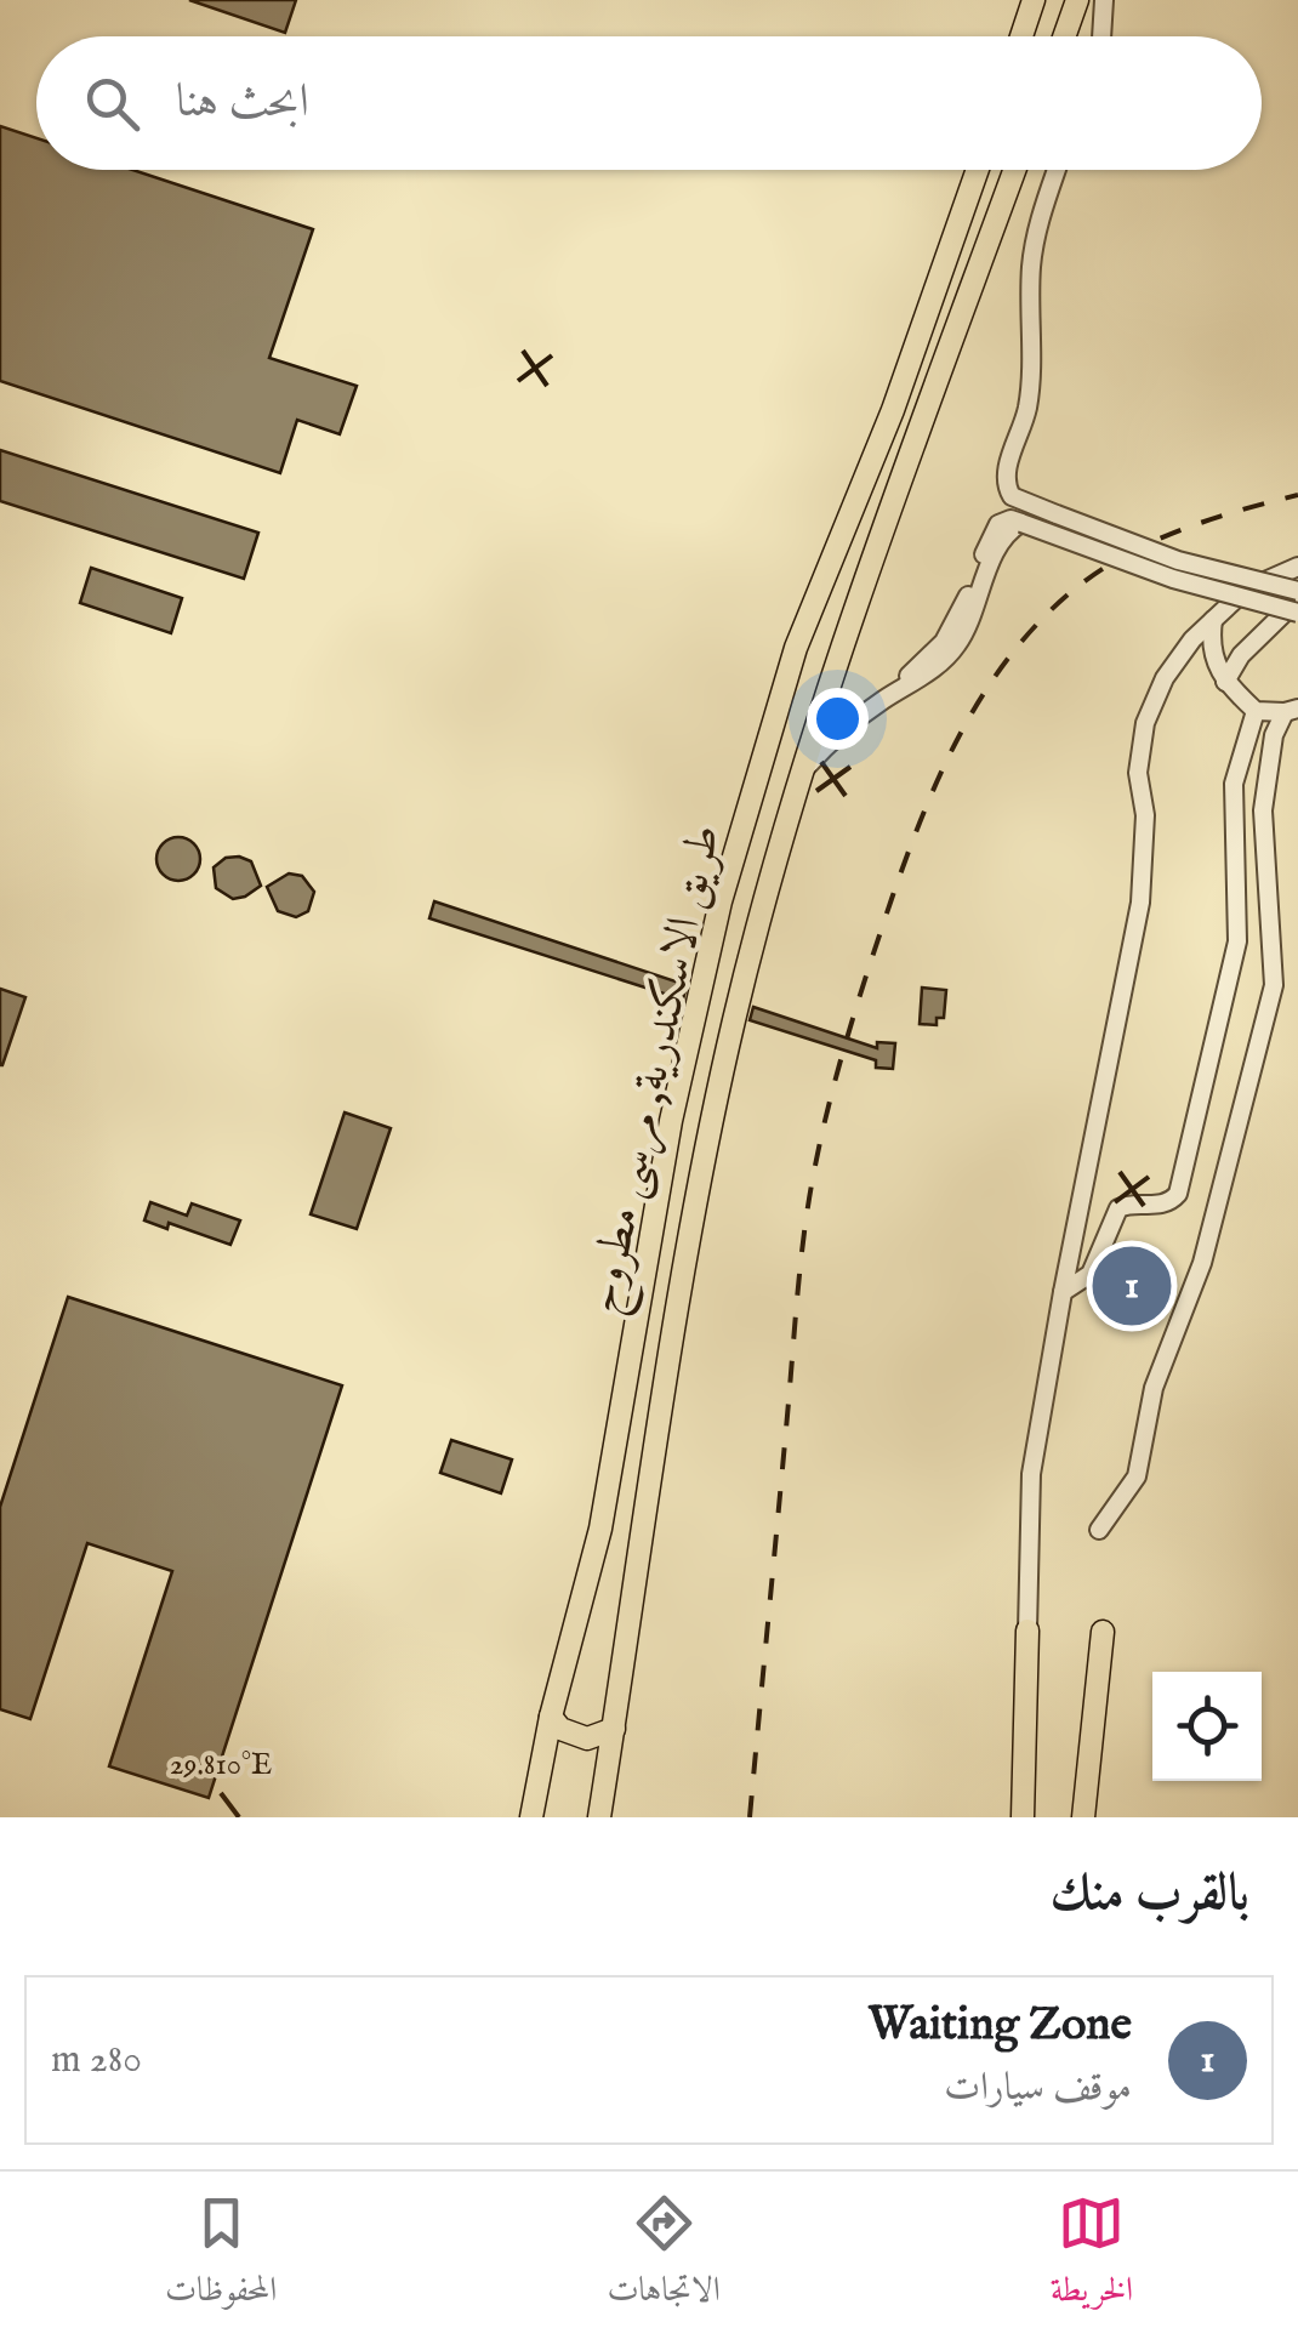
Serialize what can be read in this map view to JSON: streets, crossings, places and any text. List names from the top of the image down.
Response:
{
  "streets": {
    "main road": ["طريق الاسكندرية, مرسى مطروح"]
  },
  "page": {
    "search": "ابحث هنا",
    "pins": "1",
    "heading": "بالقرب منك",
    "list": [
      {
        "mark": "1",
        "name": "Waiting Zone",
        "note": "موقف سيارات",
        "value": "280 m"
      }
    ],
    "nav": ["الخريطة", "الاتجاهات", "المحفوظات"]
  },
  "coordinates": ["29.810°E"]
}
